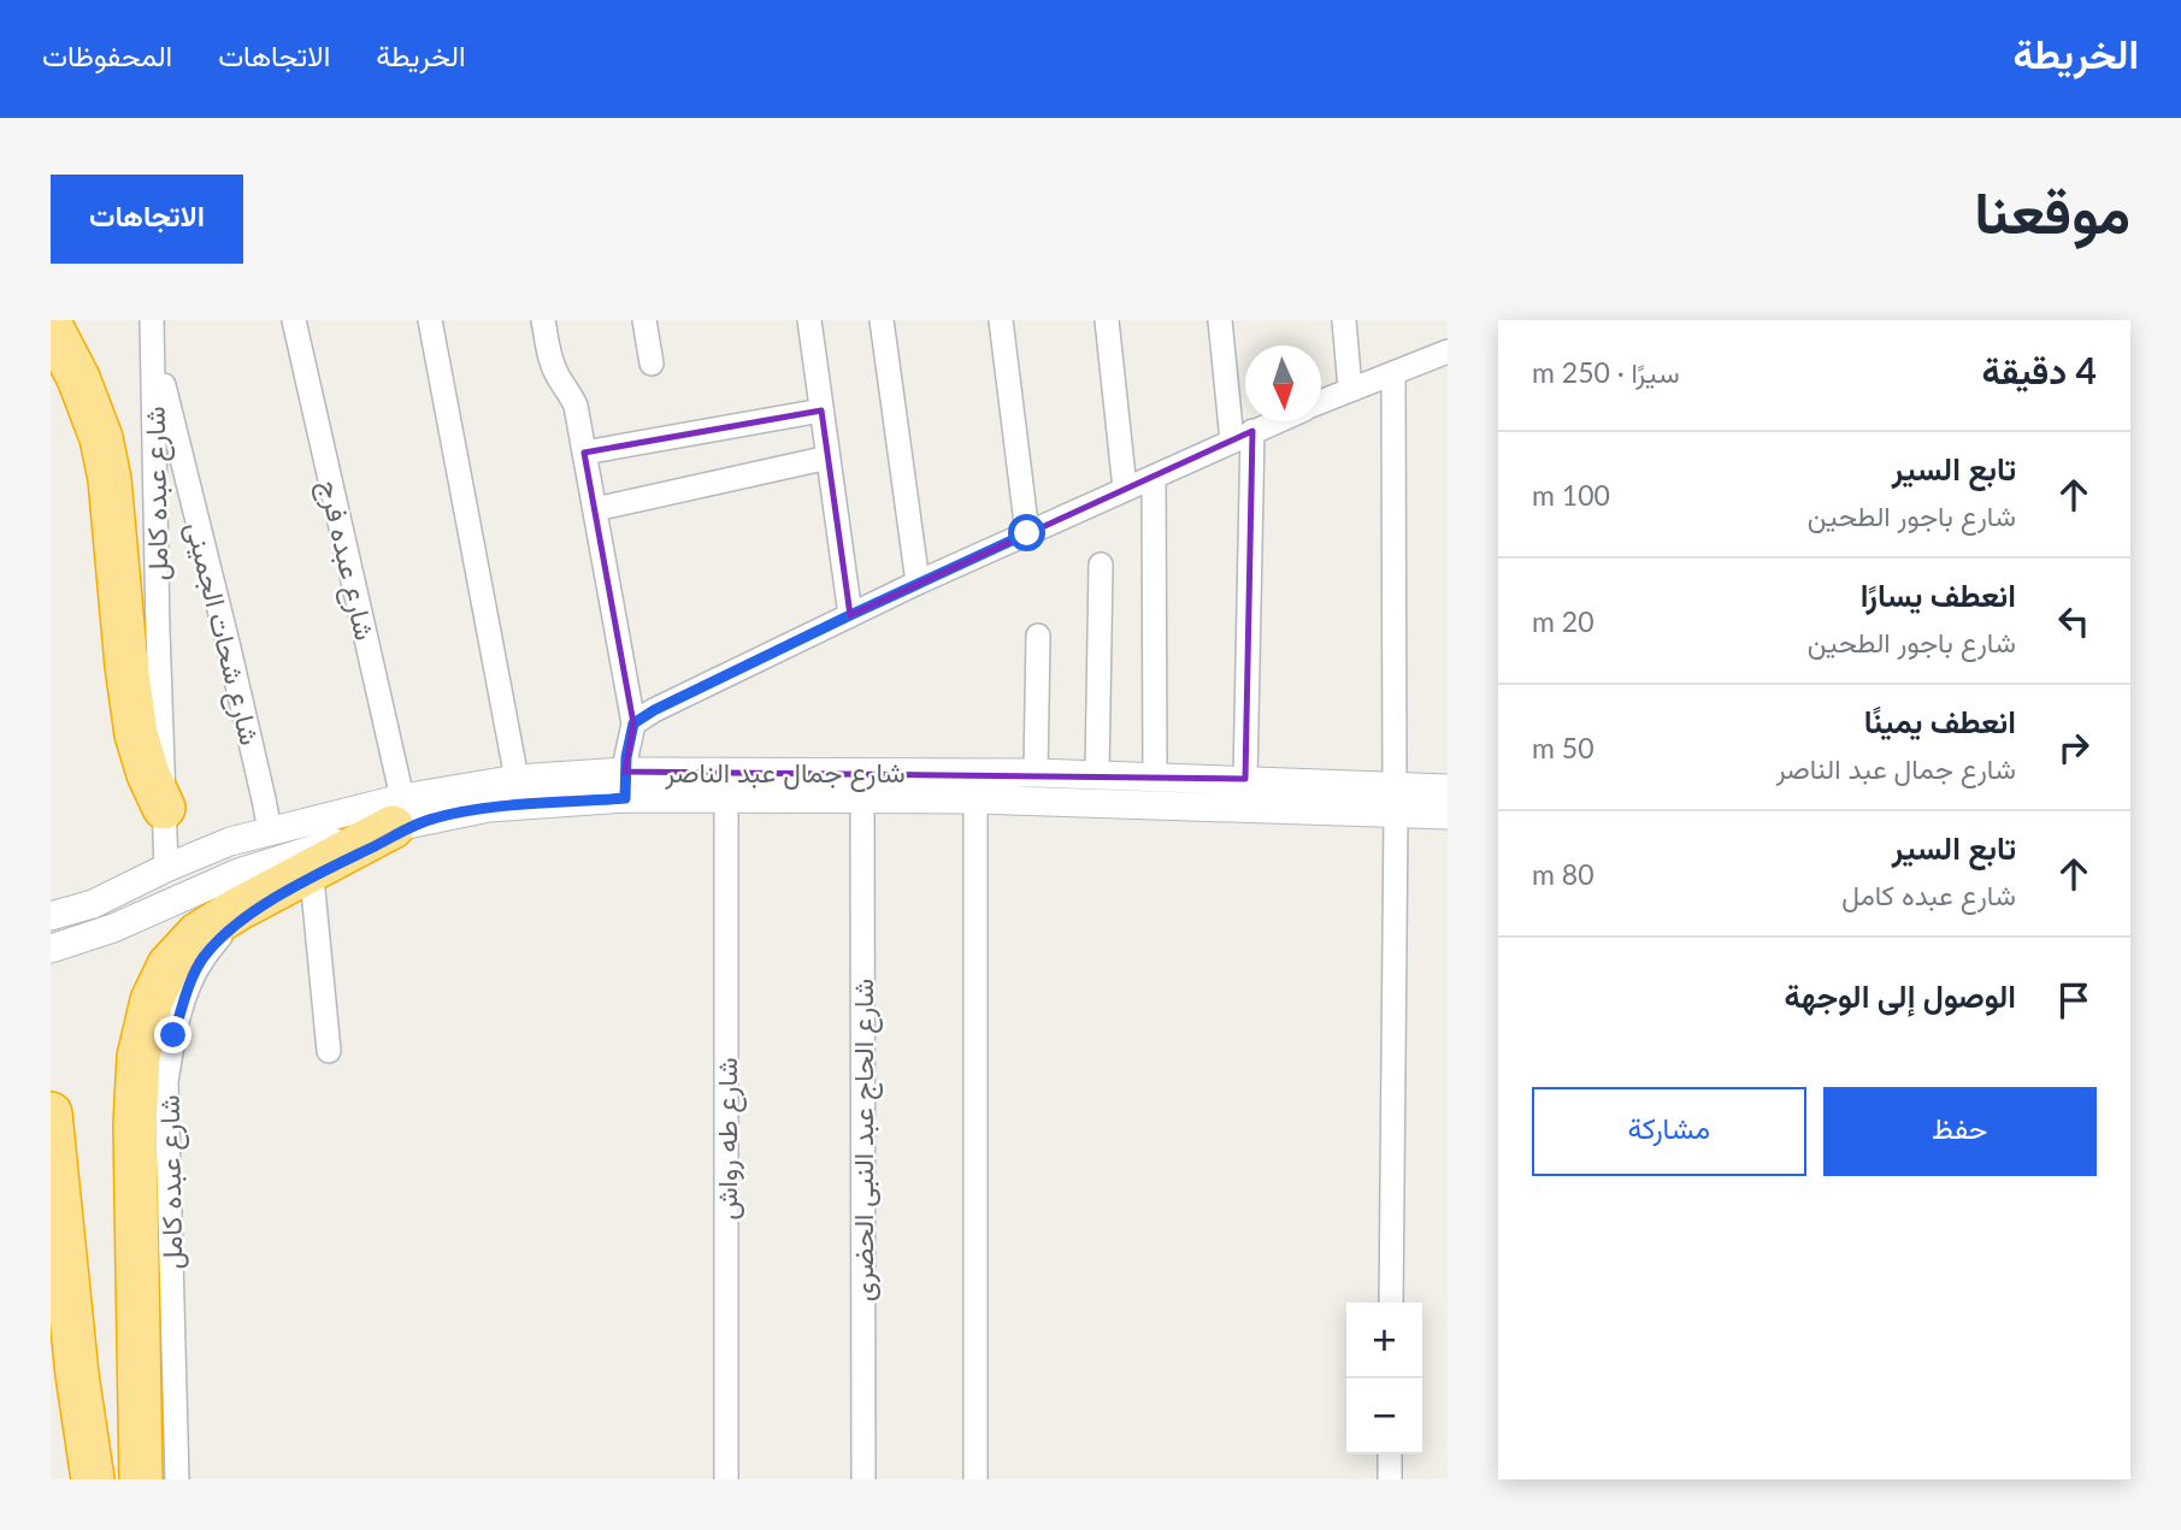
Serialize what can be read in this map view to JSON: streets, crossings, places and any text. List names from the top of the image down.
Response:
{
  "streets": {
    "street": [
      "شارع عبده كامل",
      "شارع عبده فرج",
      "شارع شحات الجمينى",
      "شارع جمال عبد الناصر",
      "شارع طه رواش",
      "شارع الحاج عبد النبى الحضرى"
    ]
  },
  "crossings": [
    ["شارع عبده كامل", "شارع عبده فرج"],
    ["شارع عبده كامل", "شارع شحات الجمينى"],
    ["شارع عبده كامل", "شارع جمال عبد الناصر"],
    ["شارع عبده فرج", "شارع جمال عبد الناصر"],
    ["شارع شحات الجمينى", "شارع جمال عبد الناصر"],
    ["شارع جمال عبد الناصر", "شارع طه رواش"],
    ["شارع جمال عبد الناصر", "شارع الحاج عبد النبى الحضرى"]
  ],
  "north": "bottom",
  "page": {
    "header": "الخريطة",
    "nav": ["الخريطة", "الاتجاهات", "المحفوظات"],
    "title": "موقعنا",
    "buttons": [
      "الاتجاهات",
      ["حفظ", "مشاركة"]
    ],
    "heading": ["4 دقيقة", "سيرًا · 250 m"],
    "list": [
      ["تابع السير", "شارع باجور الطحين", "100 m"],
      ["انعطف يسارًا", "شارع باجور الطحين", "20 m"],
      ["انعطف يمينًا", "شارع جمال عبد الناصر", "50 m"],
      ["تابع السير", "شارع عبده كامل", "80 m"],
      "الوصول إلى الوجهة"
    ],
    "map_buttons": ["+", "−"]
  }
}
